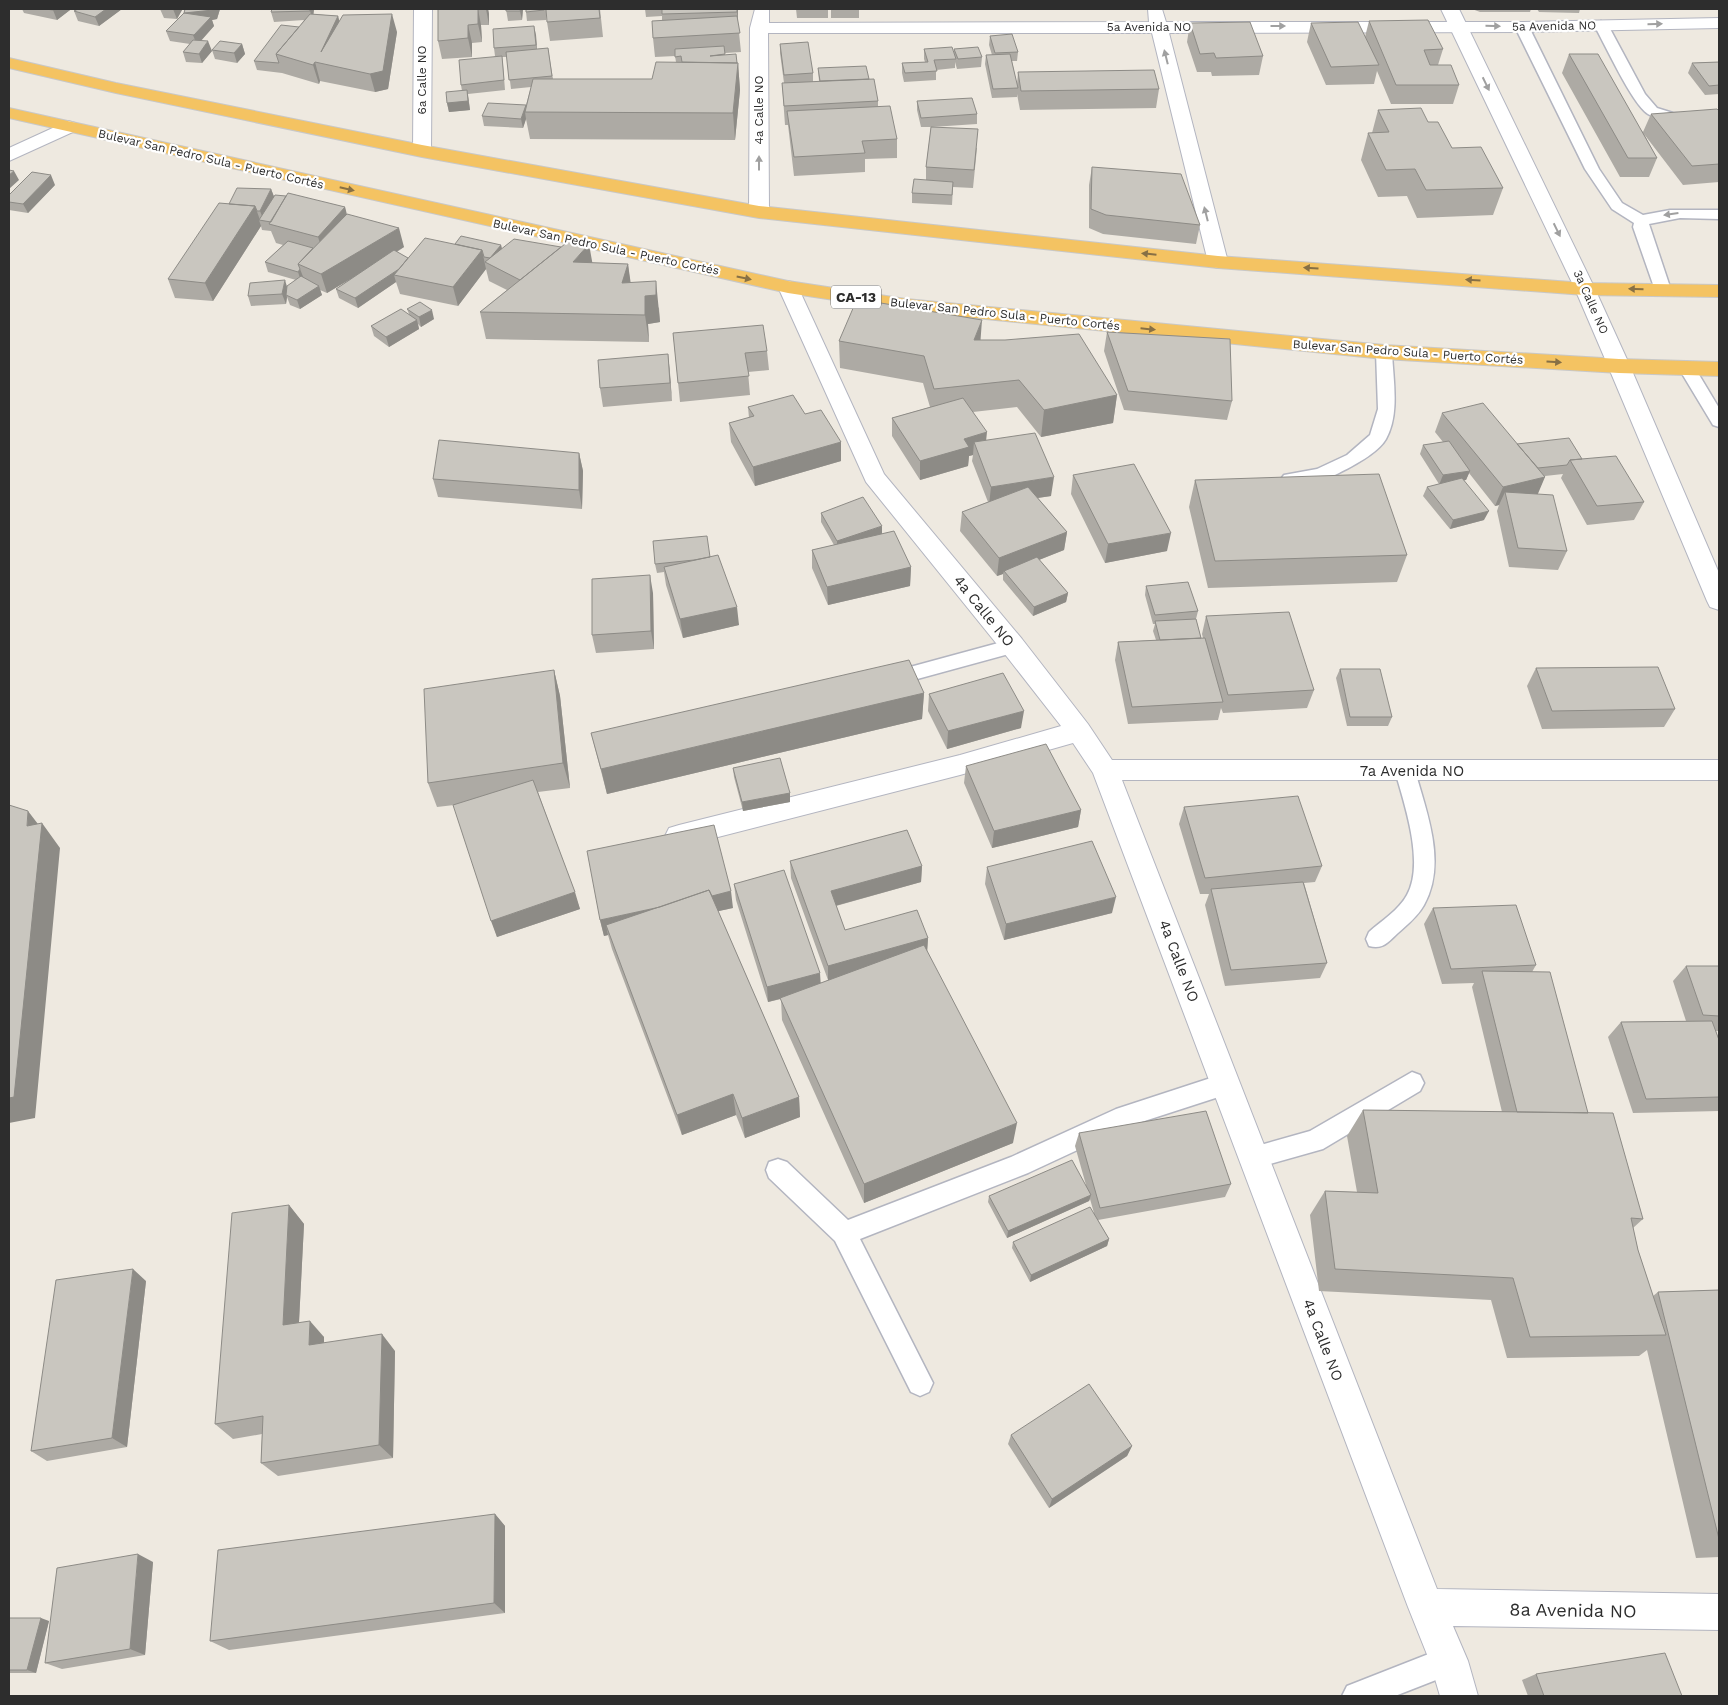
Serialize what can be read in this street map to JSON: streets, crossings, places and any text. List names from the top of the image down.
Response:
{
  "streets": {
    "highway": ["Bulevar San Pedro Sula - Puerto Cortés", "CA-13"],
    "street": [
      "5a Avenida NO",
      "6a Calle NO",
      "4a Calle NO",
      "3a Calle NO",
      "7a Avenida NO",
      "8a Avenida NO"
    ]
  },
  "crossings": [
    ["5a Avenida NO", "4a Calle NO"],
    ["5a Avenida NO", "3a Calle NO"],
    ["4a Calle NO", "Bulevar San Pedro Sula - Puerto Cortés"],
    ["4a Calle NO", "7a Avenida NO"],
    ["4a Calle NO", "8a Avenida NO"],
    ["Bulevar San Pedro Sula - Puerto Cortés", "3a Calle NO"]
  ],
  "one_way": ["5a Avenida NO", "3a Calle NO"]
}
